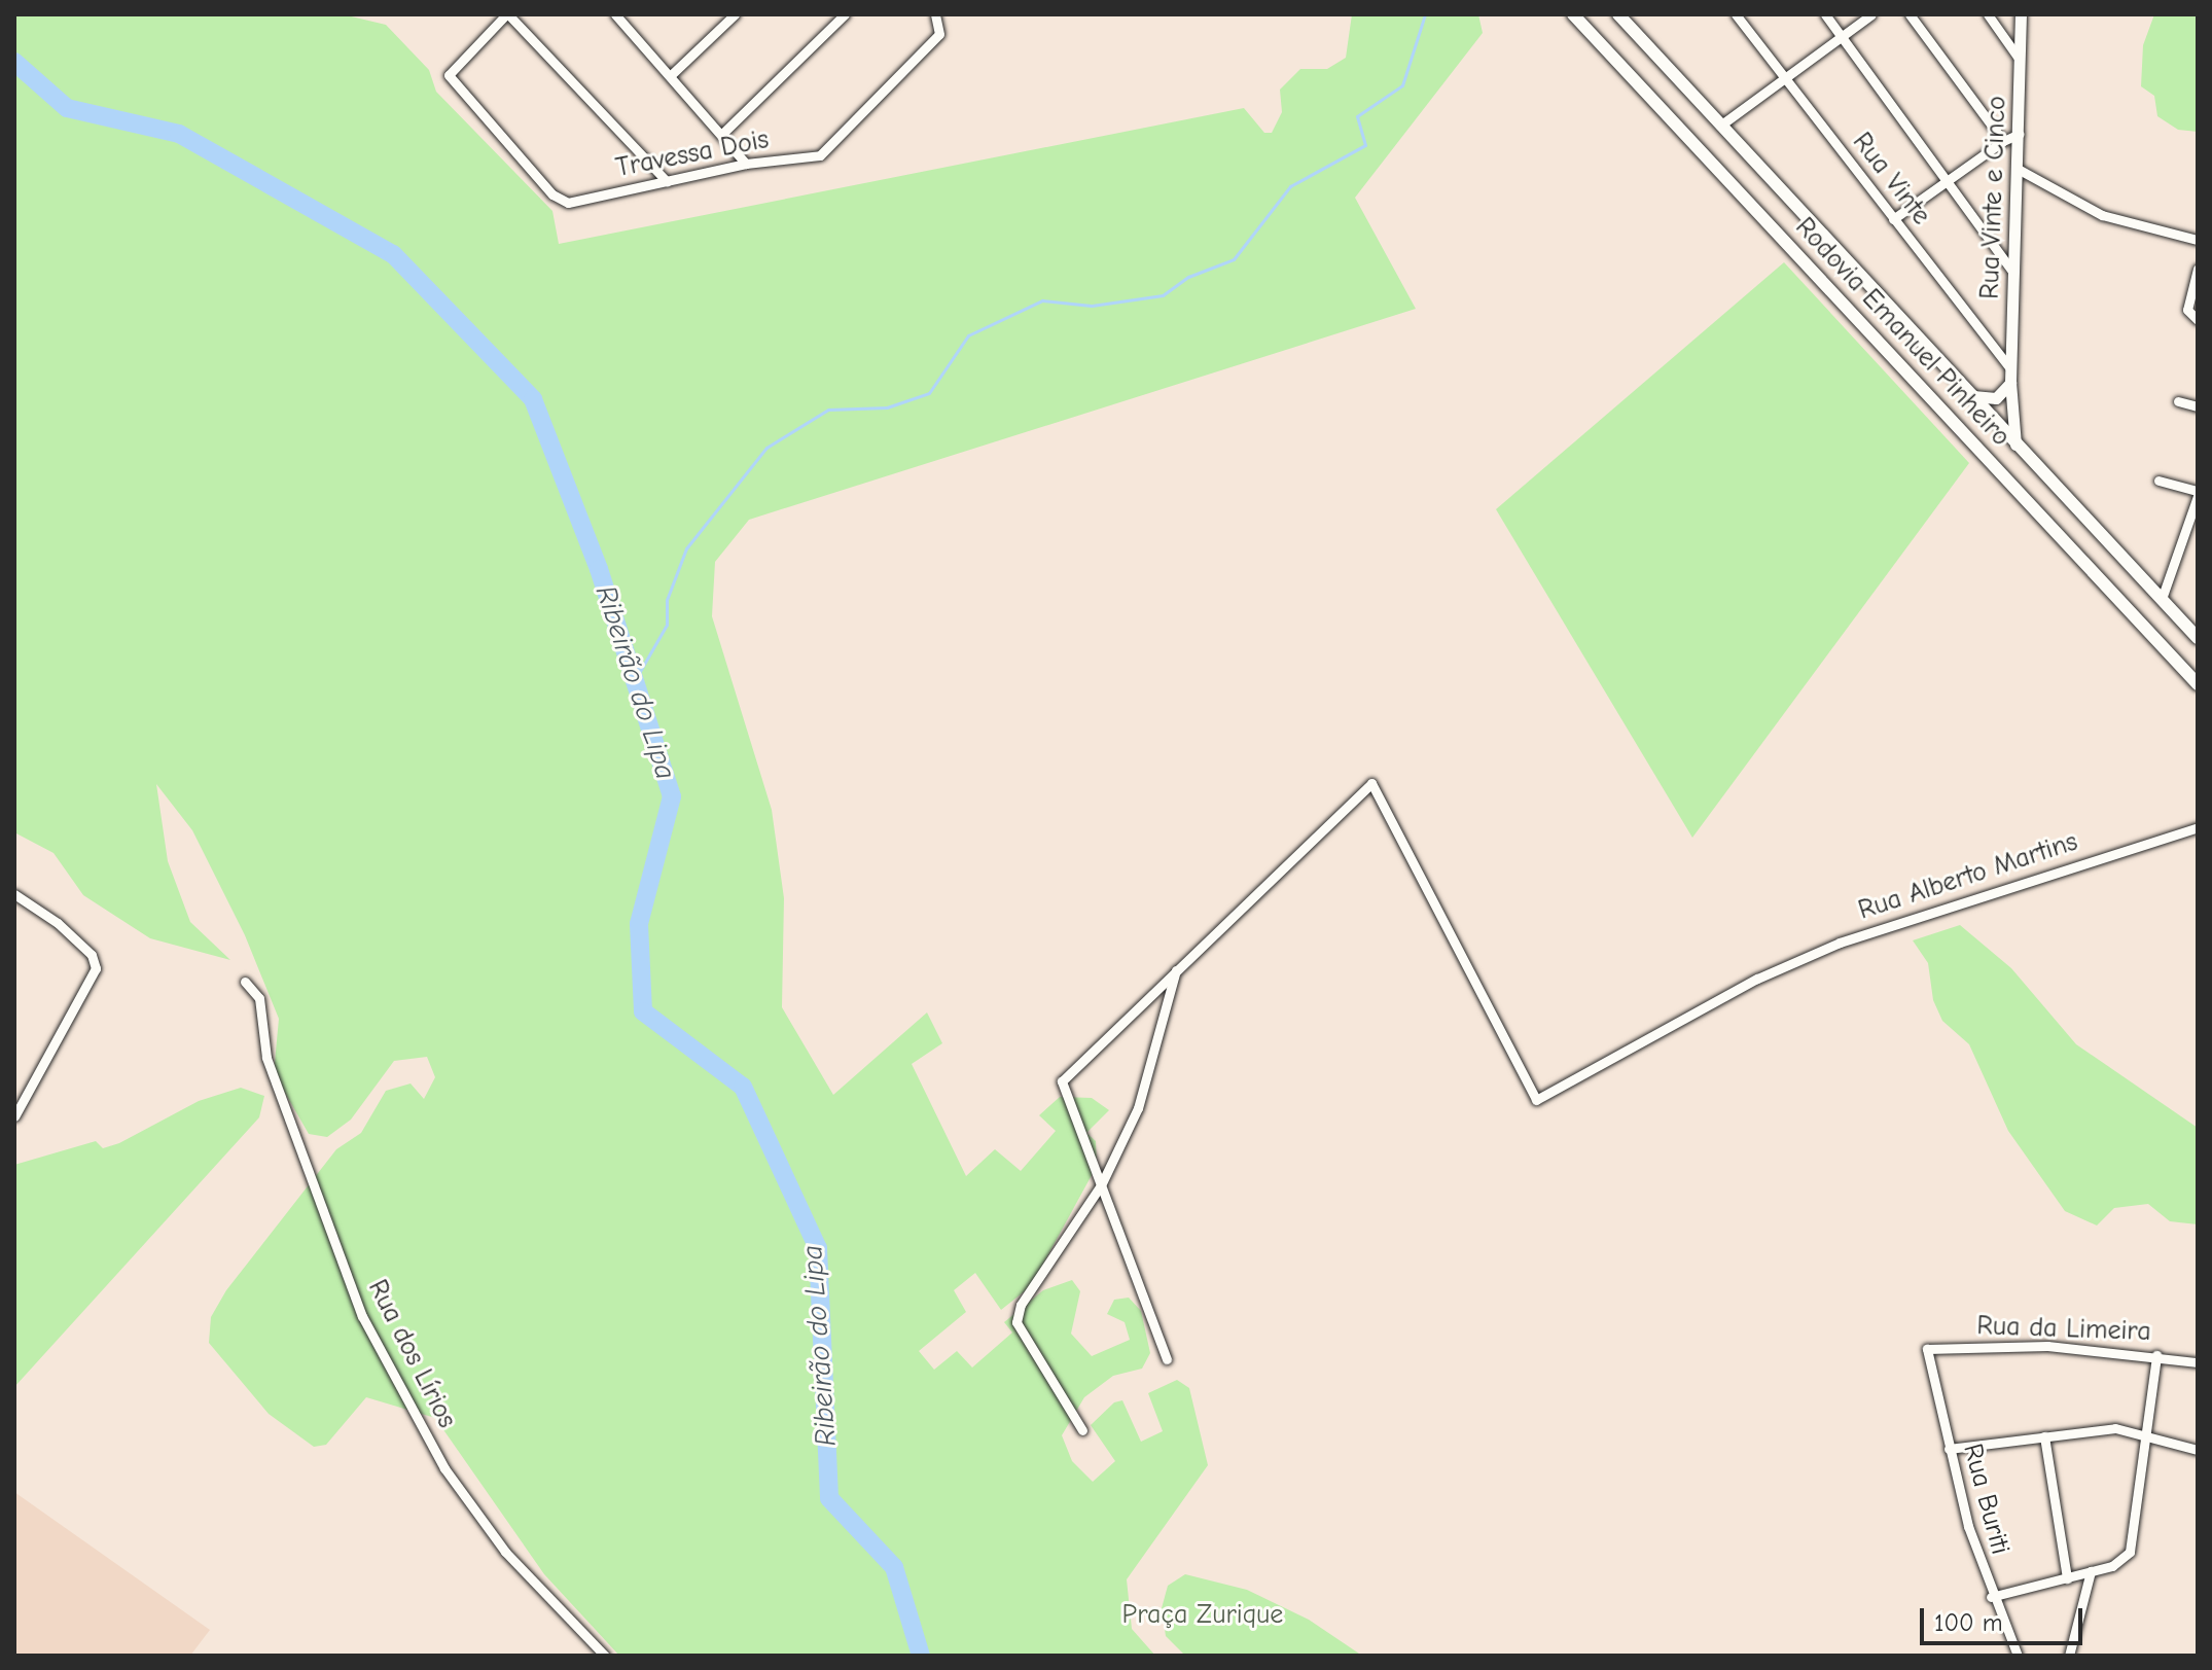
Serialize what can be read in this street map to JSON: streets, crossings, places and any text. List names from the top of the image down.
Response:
{
  "streets": {
    "main road": ["Rodovia Emanuel Pinheiro"],
    "street": [
      "Travessa Dois",
      "Rua Vinte",
      "Rua Vinte e Cinco",
      "Rua Alberto Martins",
      "Rua da Limeira",
      "Rua dos Lírios",
      "Rua Buriti"
    ]
  },
  "crossings": [
    ["Rua Vinte", "Rua Vinte e Cinco"],
    ["Rua Vinte e Cinco", "Rodovia Emanuel Pinheiro"],
    ["Rua da Limeira", "Rua Buriti"]
  ],
  "water": ["Ribeirão do Lipa"],
  "parks": ["Praça Zurique"],
  "scale_bar": "100 m"
}
